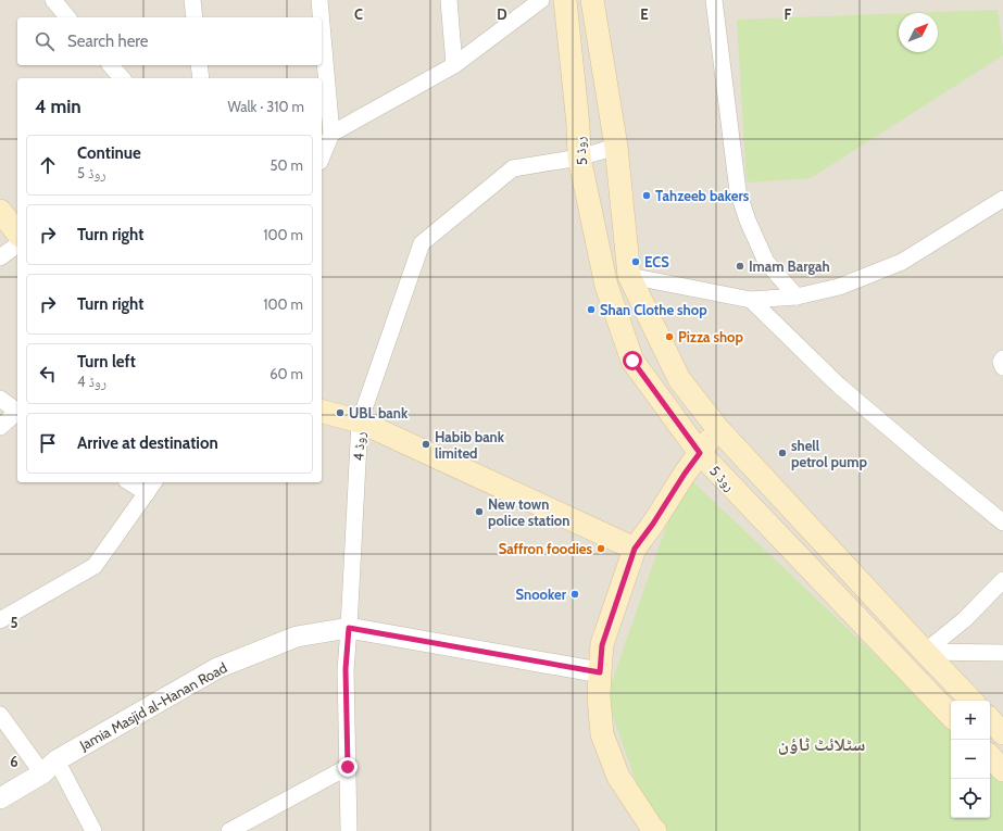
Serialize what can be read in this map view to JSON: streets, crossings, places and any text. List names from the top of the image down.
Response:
{
  "streets": {
    "main road": ["روڈ 5"],
    "street": ["روڈ 4", "Jamia Masjid al-Hanan Road"]
  },
  "crossings": [
    ["روڈ 5", "روڈ 4"],
    ["روڈ 4", "Jamia Masjid al-Hanan Road"]
  ],
  "districts": ["سٹلائٹ ٹاؤن"],
  "places": [
    "Tahzeeb bakers",
    "ECS",
    "Imam Bargah",
    "Shan Clothe shop",
    "Pizza shop",
    "UBL bank",
    "Habib bank limited",
    "shell petrol pump",
    "New town police station",
    "Saffron foodies",
    "Snooker"
  ],
  "north": "top right",
  "page": {
    "search": "Search here",
    "heading": ["4 min", "Walk · 310 m"],
    "list": [
      ["Continue", "روڈ 5", "50 m"],
      ["Turn right", "100 m"],
      ["Turn right", "100 m"],
      ["Turn left", "روڈ 4", "60 m"],
      "Arrive at destination"
    ],
    "map_buttons": ["+", "−"]
  },
  "grid": {
    "columns": [
      "C",
      "D",
      "E",
      "F"
    ],
    "rows": ["5", "6"]
  }
}
